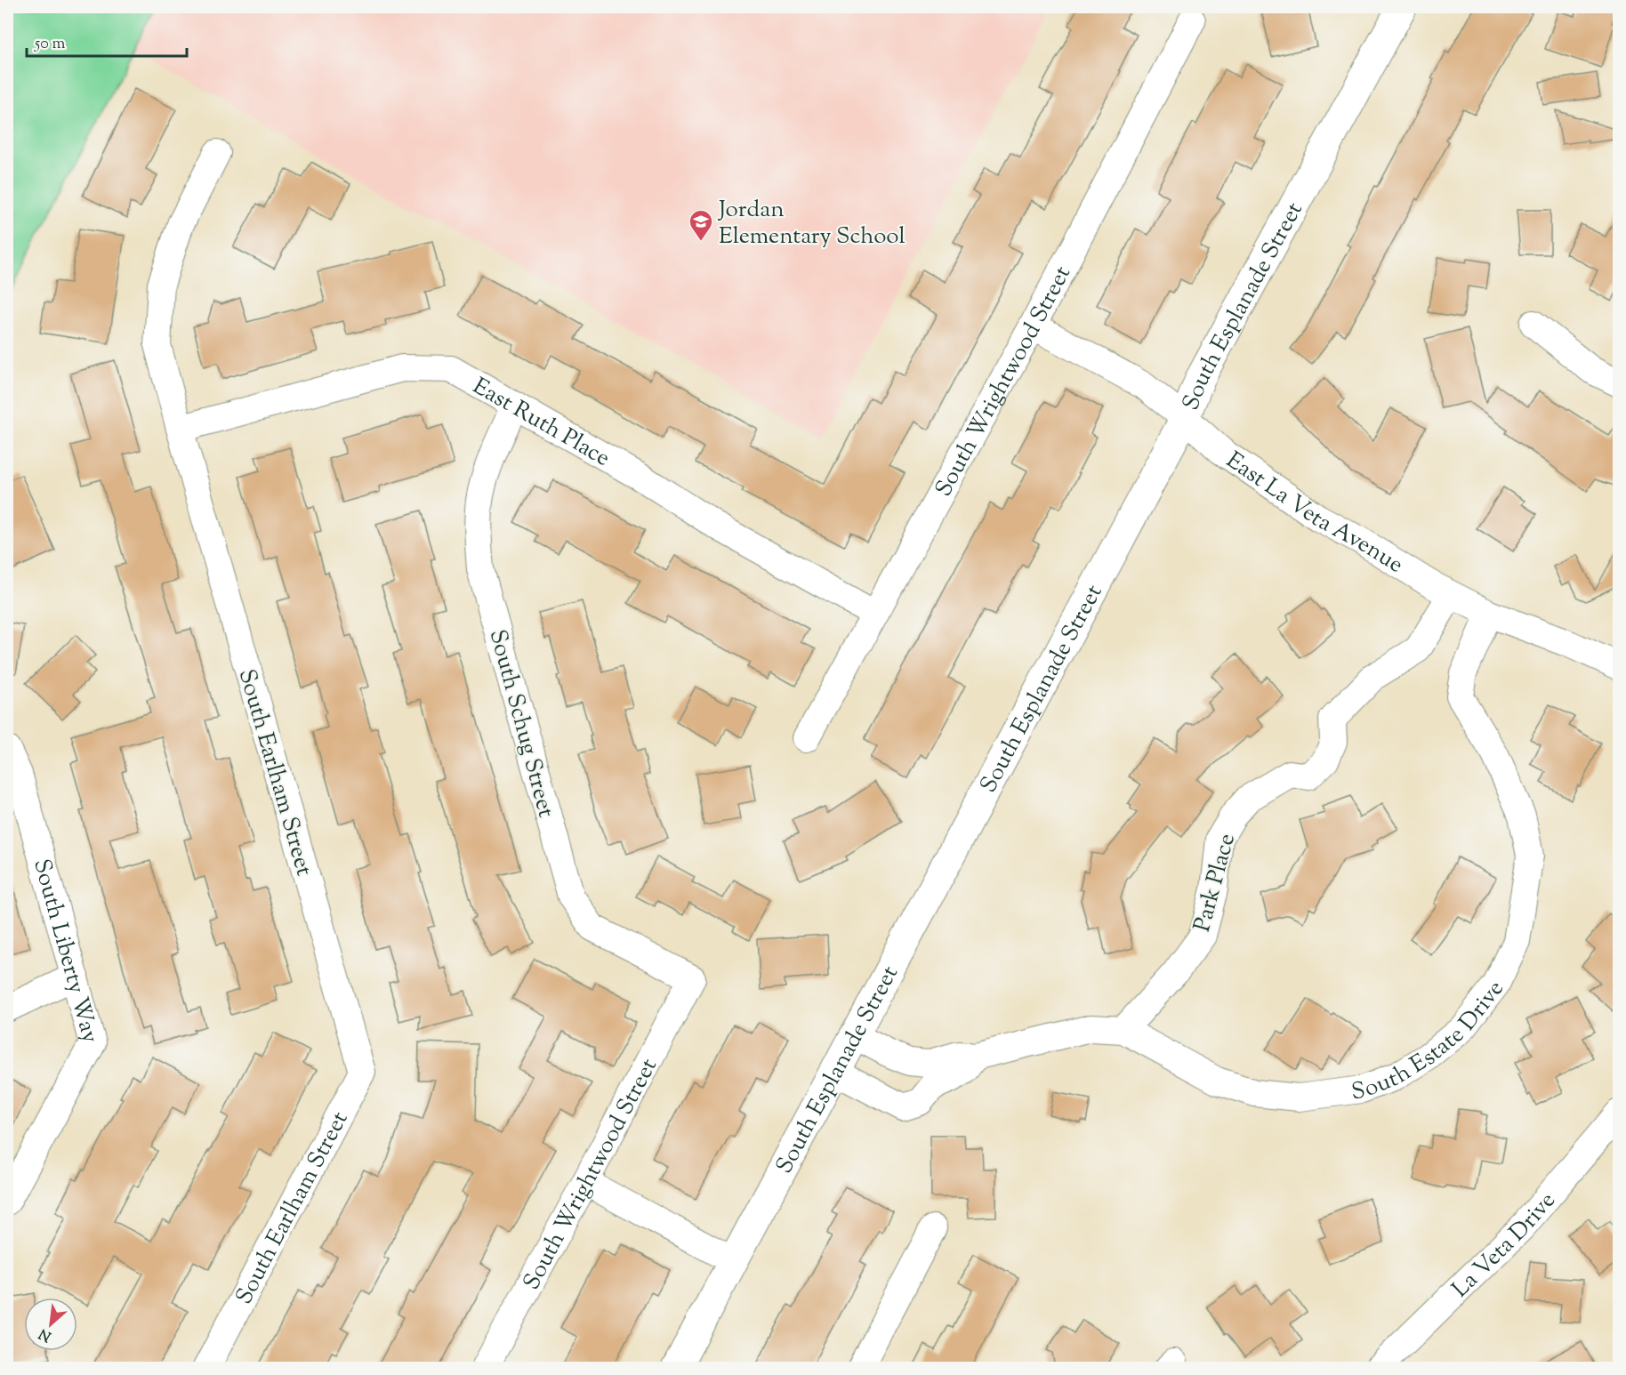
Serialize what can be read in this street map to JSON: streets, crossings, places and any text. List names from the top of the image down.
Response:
{
  "streets": {
    "main road": ["South Esplanade Street"],
    "street": [
      "South Wrightwood Street",
      "East Ruth Place",
      "East La Veta Avenue",
      "South Schug Street",
      "South Earlham Street",
      "Park Place",
      "South Liberty Way",
      "South Estate Drive",
      "La Veta Drive"
    ]
  },
  "crossings": [
    ["South Esplanade Street", "East La Veta Avenue"],
    ["South Esplanade Street", "South Estate Drive"],
    ["South Wrightwood Street", "East Ruth Place"],
    ["South Wrightwood Street", "East La Veta Avenue"],
    ["South Wrightwood Street", "South Schug Street"],
    ["East Ruth Place", "South Schug Street"],
    ["East Ruth Place", "South Earlham Street"],
    ["East La Veta Avenue", "Park Place"],
    ["East La Veta Avenue", "South Estate Drive"],
    ["Park Place", "South Estate Drive"]
  ],
  "places": {
    "school or university": ["Jordan Elementary School"]
  },
  "scale_bar": "50 m",
  "north": "bottom left"
}
